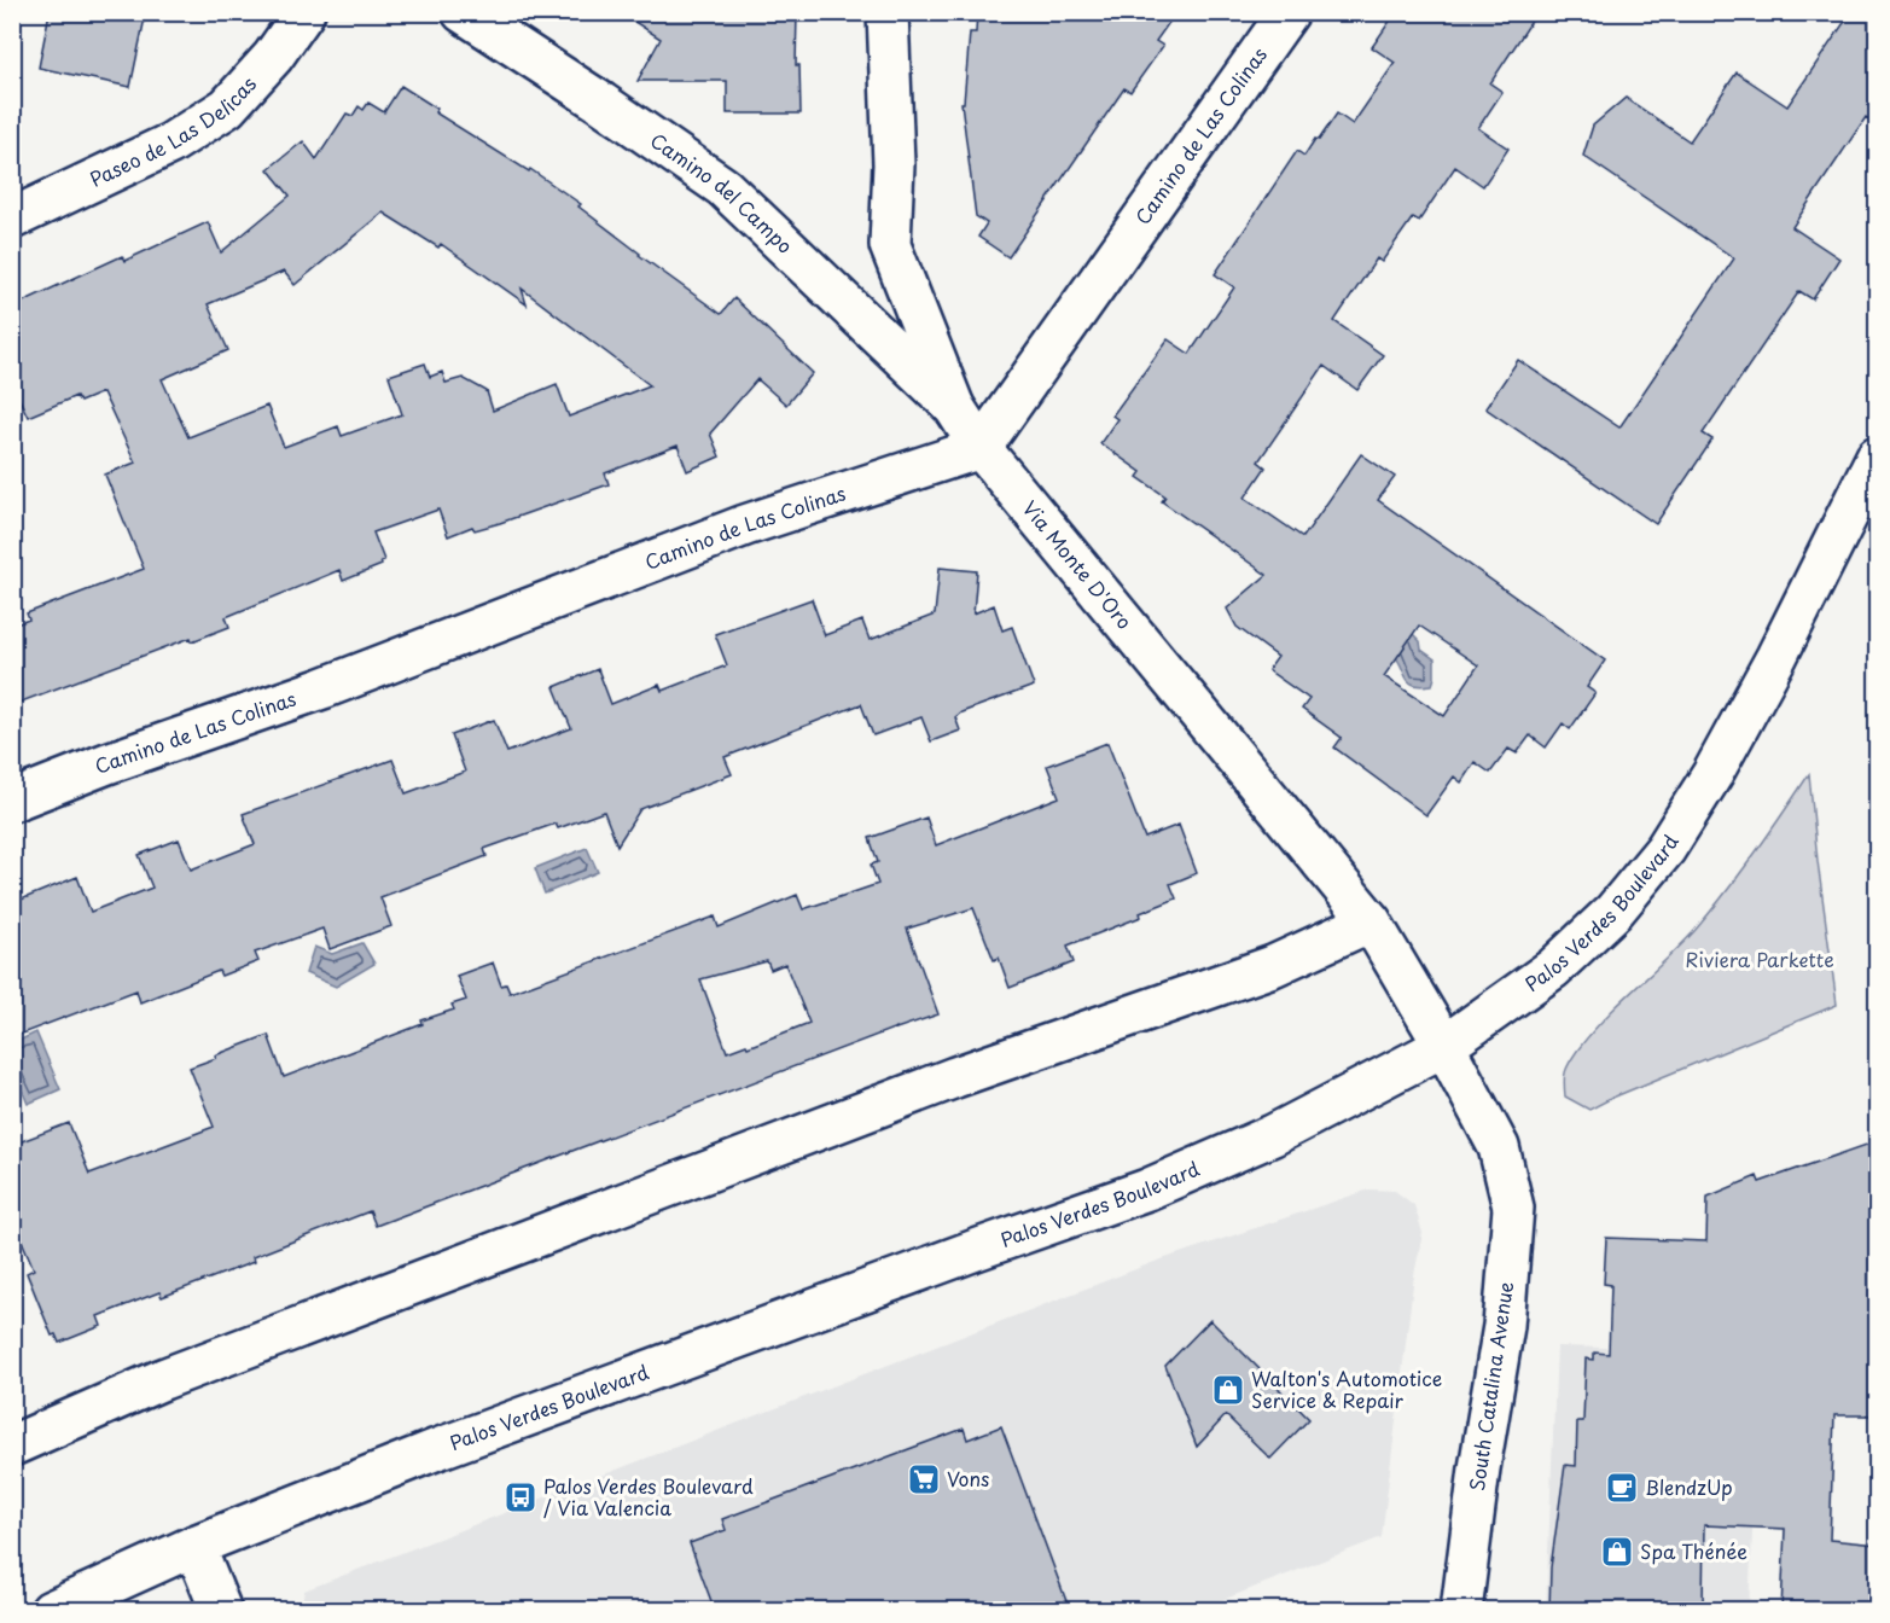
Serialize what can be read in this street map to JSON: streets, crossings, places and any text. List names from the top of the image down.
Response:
{
  "streets": {
    "street": [
      "Paseo de Las Delicas",
      "Camino de Las Colinas",
      "Camino del Campo",
      "Via Monte D'Oro",
      "Palos Verdes Boulevard",
      "South Catalina Avenue"
    ]
  },
  "crossings": [
    ["Camino de Las Colinas", "Via Monte D'Oro"],
    ["Camino del Campo", "Via Monte D'Oro"],
    ["Via Monte D'Oro", "Palos Verdes Boulevard"],
    ["Via Monte D'Oro", "South Catalina Avenue"],
    ["Palos Verdes Boulevard", "South Catalina Avenue"]
  ],
  "parks": ["Riviera Parkette"],
  "places": {
    "shop": ["Walton's Automotice Service & Repair", "Spa Thénée"],
    "supermarket": ["Vons"],
    "cafe": ["BlendzUp"],
    "bus stop": ["Palos Verdes Boulevard / Via Valencia"]
  }
}
